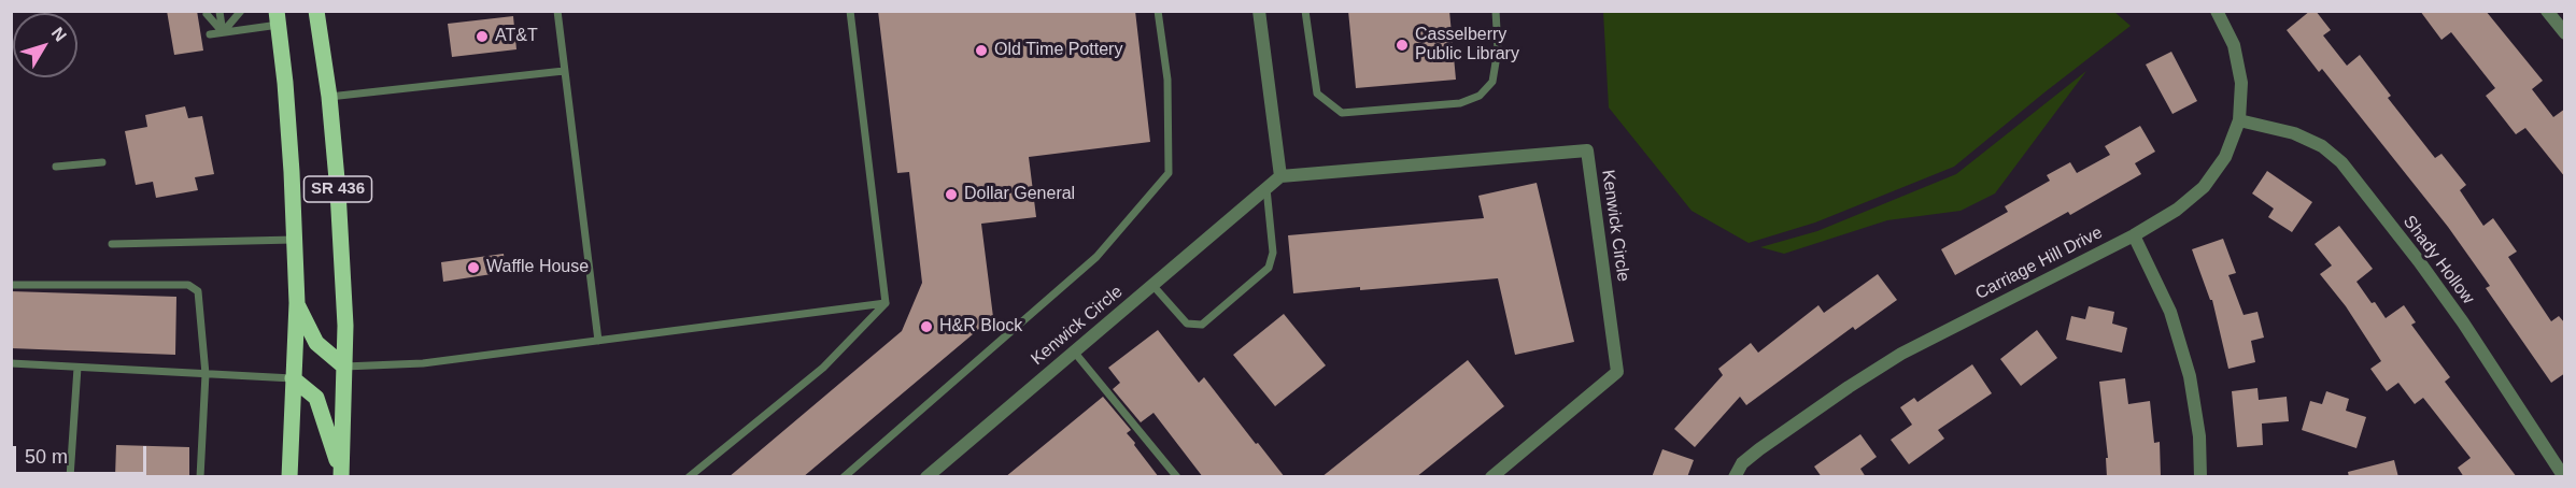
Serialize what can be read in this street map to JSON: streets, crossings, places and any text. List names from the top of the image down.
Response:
{
  "streets": {
    "main road": ["SR 436"],
    "street": ["Kenwick Circle", "Shady Hollow", "Carriage Hill Drive"]
  },
  "crossings": [
    ["Shady Hollow", "Carriage Hill Drive"]
  ],
  "places": [
    "AT&T",
    "Casselberry Public Library",
    "Old Time Pottery",
    "Dollar General",
    "Waffle House",
    "H&R Block"
  ],
  "scale_bar": "50 m",
  "north": "top right"
}
